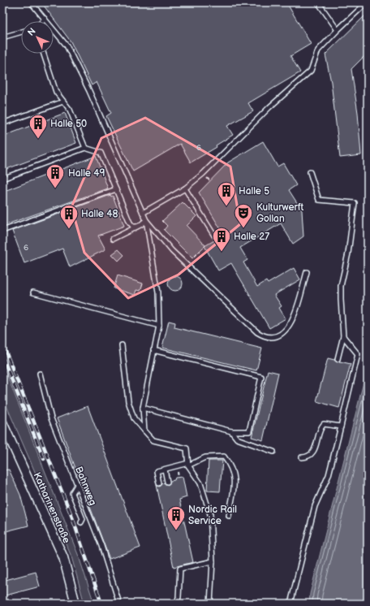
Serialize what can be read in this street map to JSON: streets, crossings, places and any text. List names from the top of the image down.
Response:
{
  "streets": {
    "street": ["Katharinenstraße"],
    "lane": ["Bahnweg"]
  },
  "places": {
    "building": [
      "Halle 50",
      "Halle 49",
      "Halle 5",
      "Halle 48",
      "Halle 27",
      "Nordic Rail Service"
    ],
    "theatre": ["Kulturwerft Gollan"]
  },
  "house_numbers": ["6", "6"],
  "north": "top left"
}
